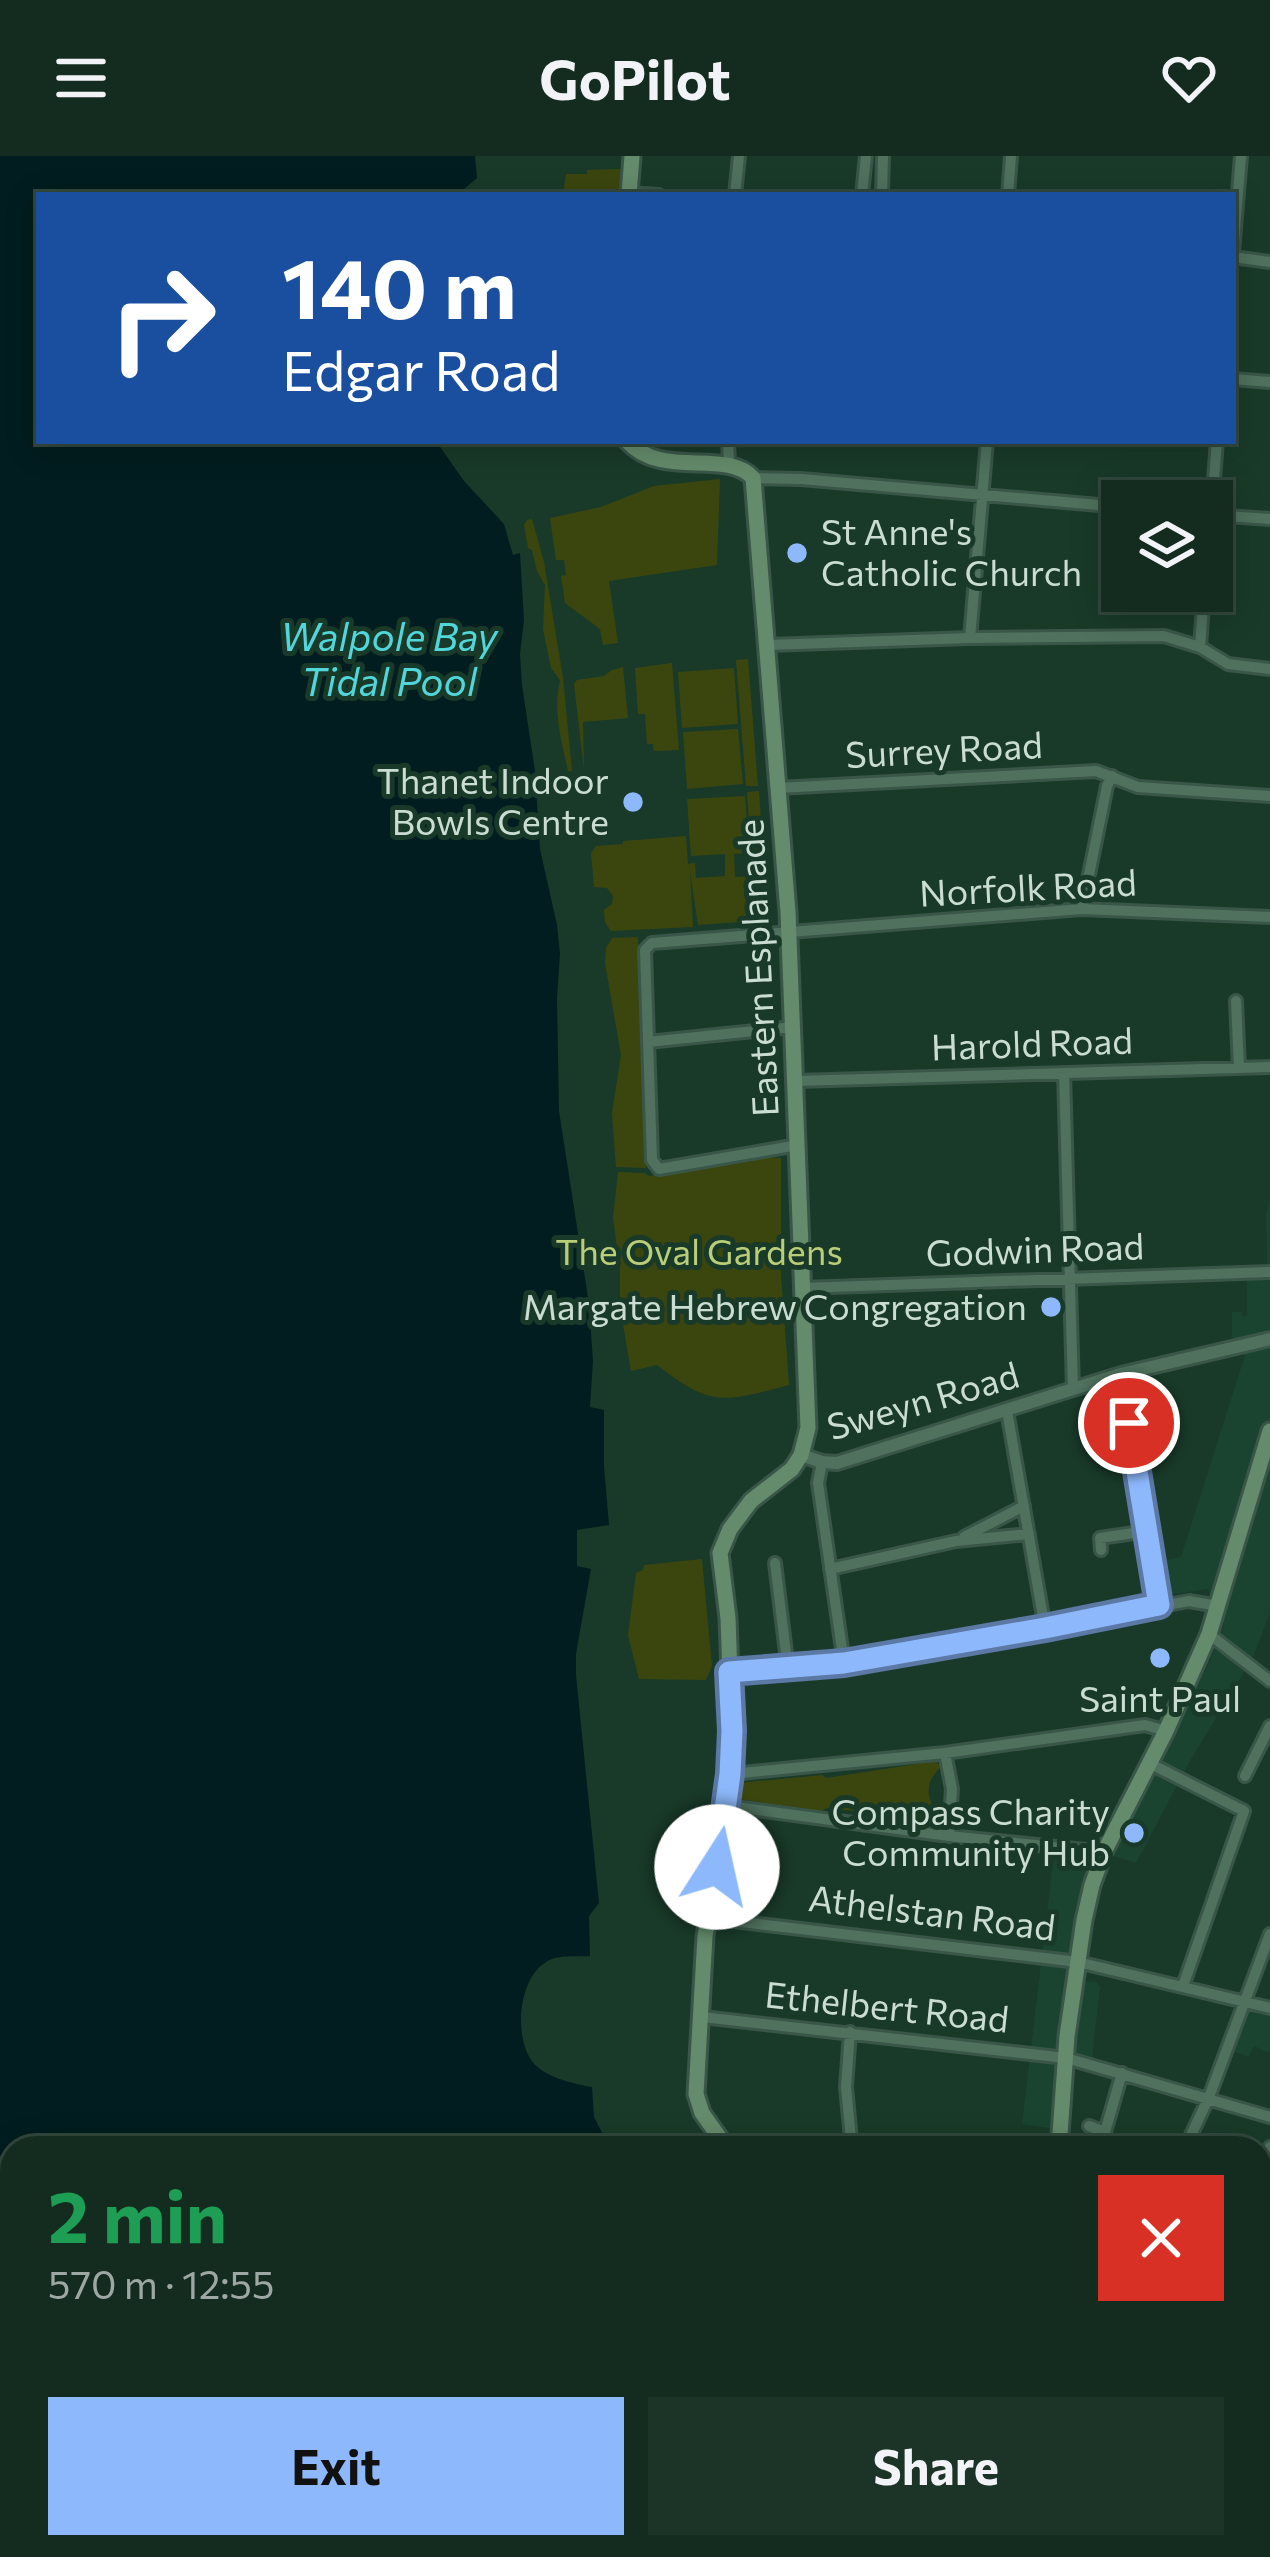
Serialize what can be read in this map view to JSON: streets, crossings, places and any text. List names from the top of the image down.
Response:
{
  "streets": {
    "main road": ["Eastern Esplanade"],
    "street": [
      "Surrey Road",
      "Norfolk Road",
      "Harold Road",
      "Godwin Road",
      "Sweyn Road",
      "Athelstan Road",
      "Ethelbert Road"
    ]
  },
  "crossings": [
    ["Surrey Road", "Eastern Esplanade"],
    ["Norfolk Road", "Eastern Esplanade"],
    ["Eastern Esplanade", "Harold Road"],
    ["Eastern Esplanade", "Godwin Road"],
    ["Eastern Esplanade", "Sweyn Road"]
  ],
  "water": ["Walpole Bay Tidal Pool"],
  "parks": ["The Oval Gardens"],
  "places": [
    "St Anne's Catholic Church",
    "Thanet Indoor Bowls Centre",
    "Margate Hebrew Congregation",
    "Saint Paul",
    "Compass Charity Community Hub"
  ],
  "page": {
    "header": "GoPilot",
    "turn": ["140 m", "Edgar Road"],
    "heading": ["2 min", "570 m · 12:55"],
    "buttons": ["Exit", "Share"]
  }
}
